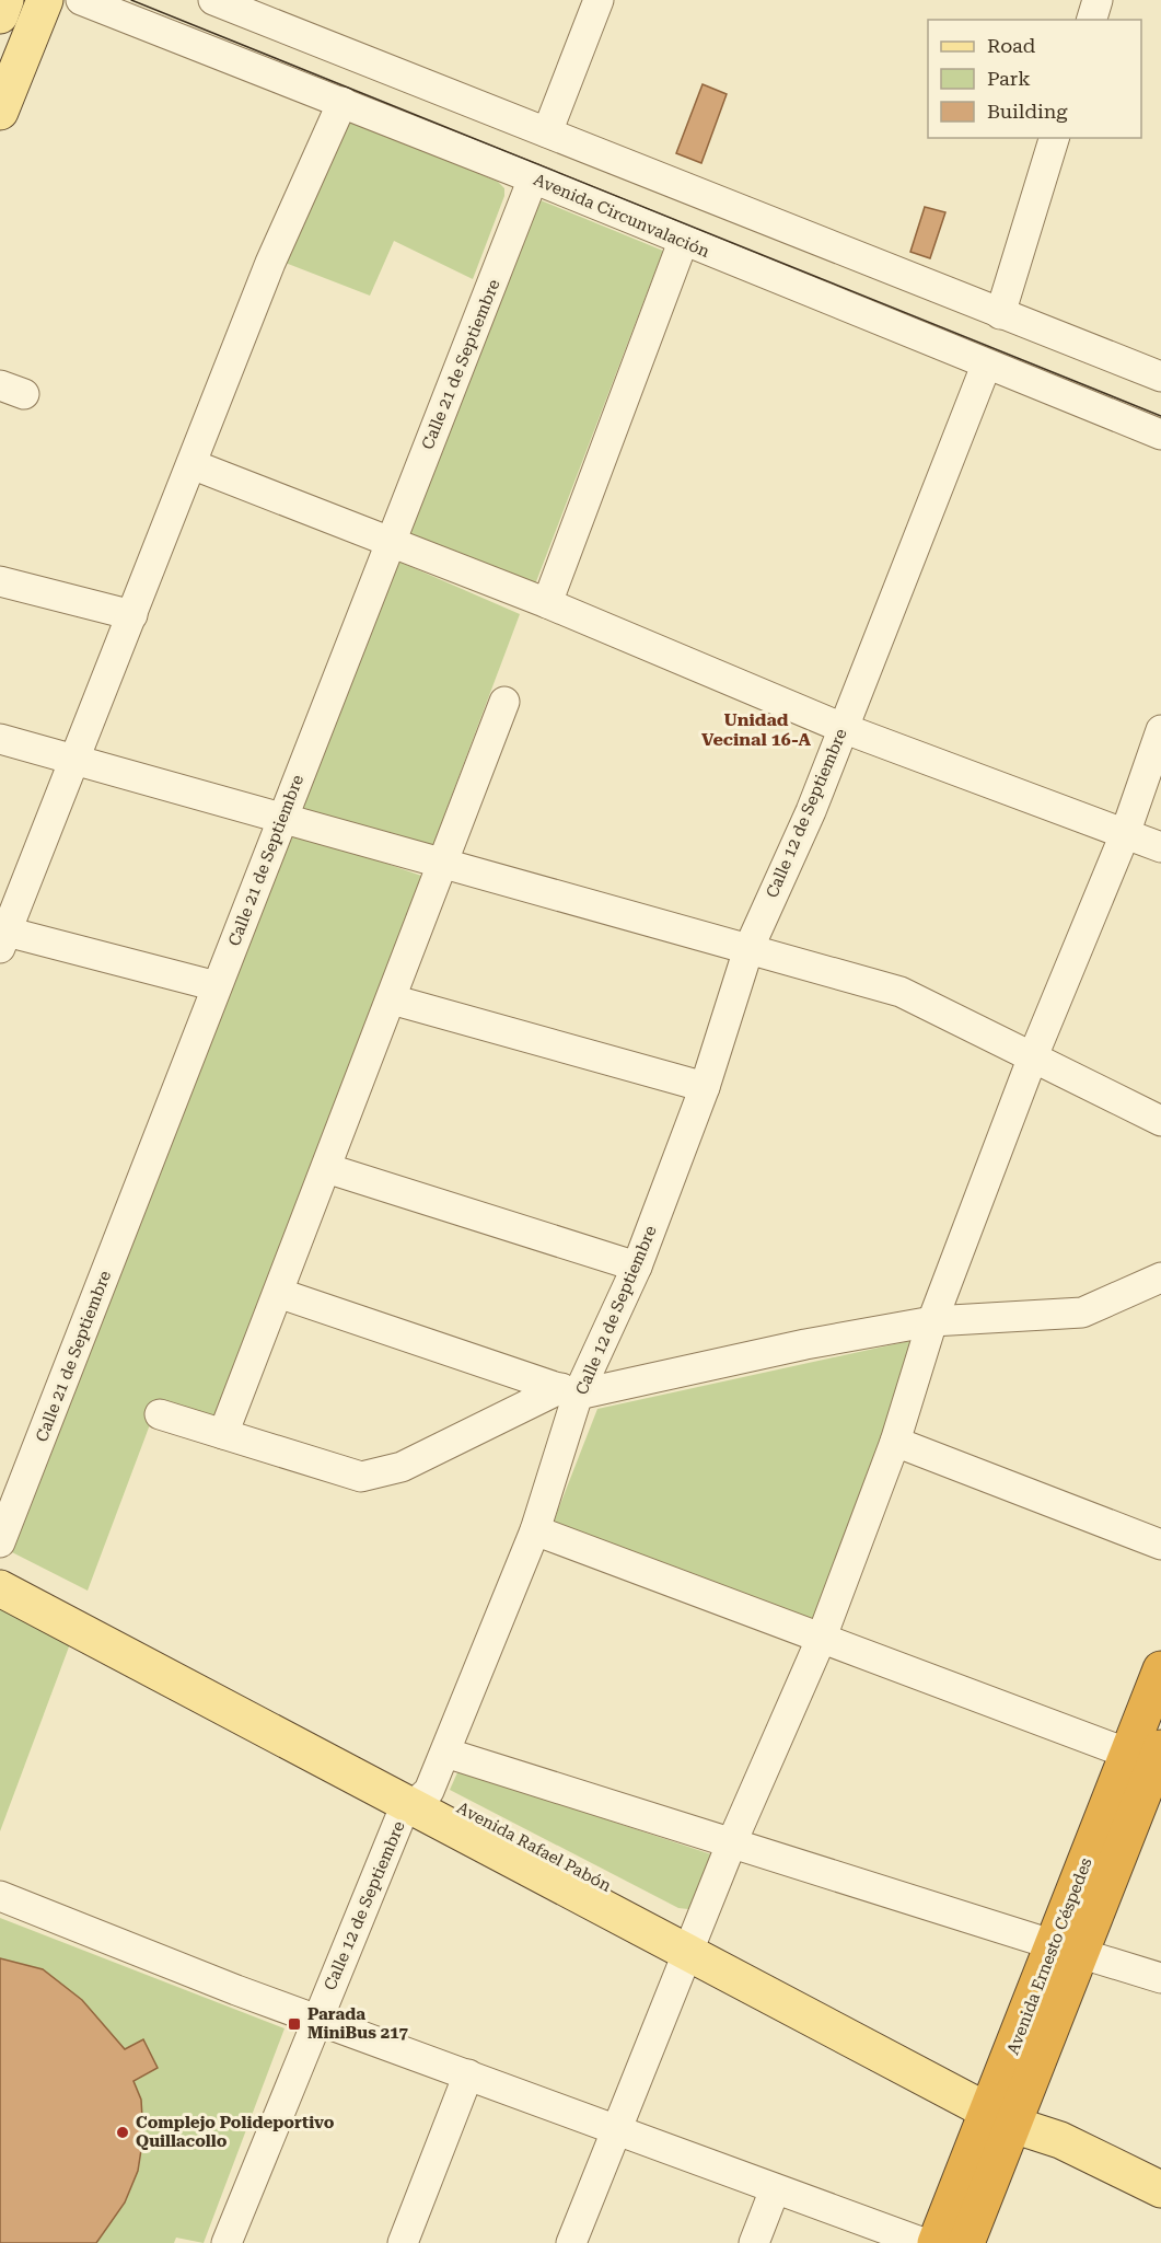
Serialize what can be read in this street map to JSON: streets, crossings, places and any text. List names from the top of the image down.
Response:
{
  "streets": {
    "highway": ["Avenida Ernesto Céspedes"],
    "main road": ["Avenida Rafael Pabón"],
    "street": ["Avenida Circunvalación", "Calle 21 de Septiembre", "Calle 12 de Septiembre"]
  },
  "crossings": [
    ["Avenida Circunvalación", "Calle 21 de Septiembre"],
    ["Avenida Circunvalación", "Calle 12 de Septiembre"],
    ["Calle 12 de Septiembre", "Avenida Rafael Pabón"],
    ["Avenida Rafael Pabón", "Avenida Ernesto Céspedes"]
  ],
  "districts": ["Unidad Vecinal 16-A"],
  "places": {
    "transit": ["Parada MiniBus 217"],
    "other": ["Complejo Polideportivo Quillacollo"]
  },
  "legend": ["Road", "Park", "Building"]
}
